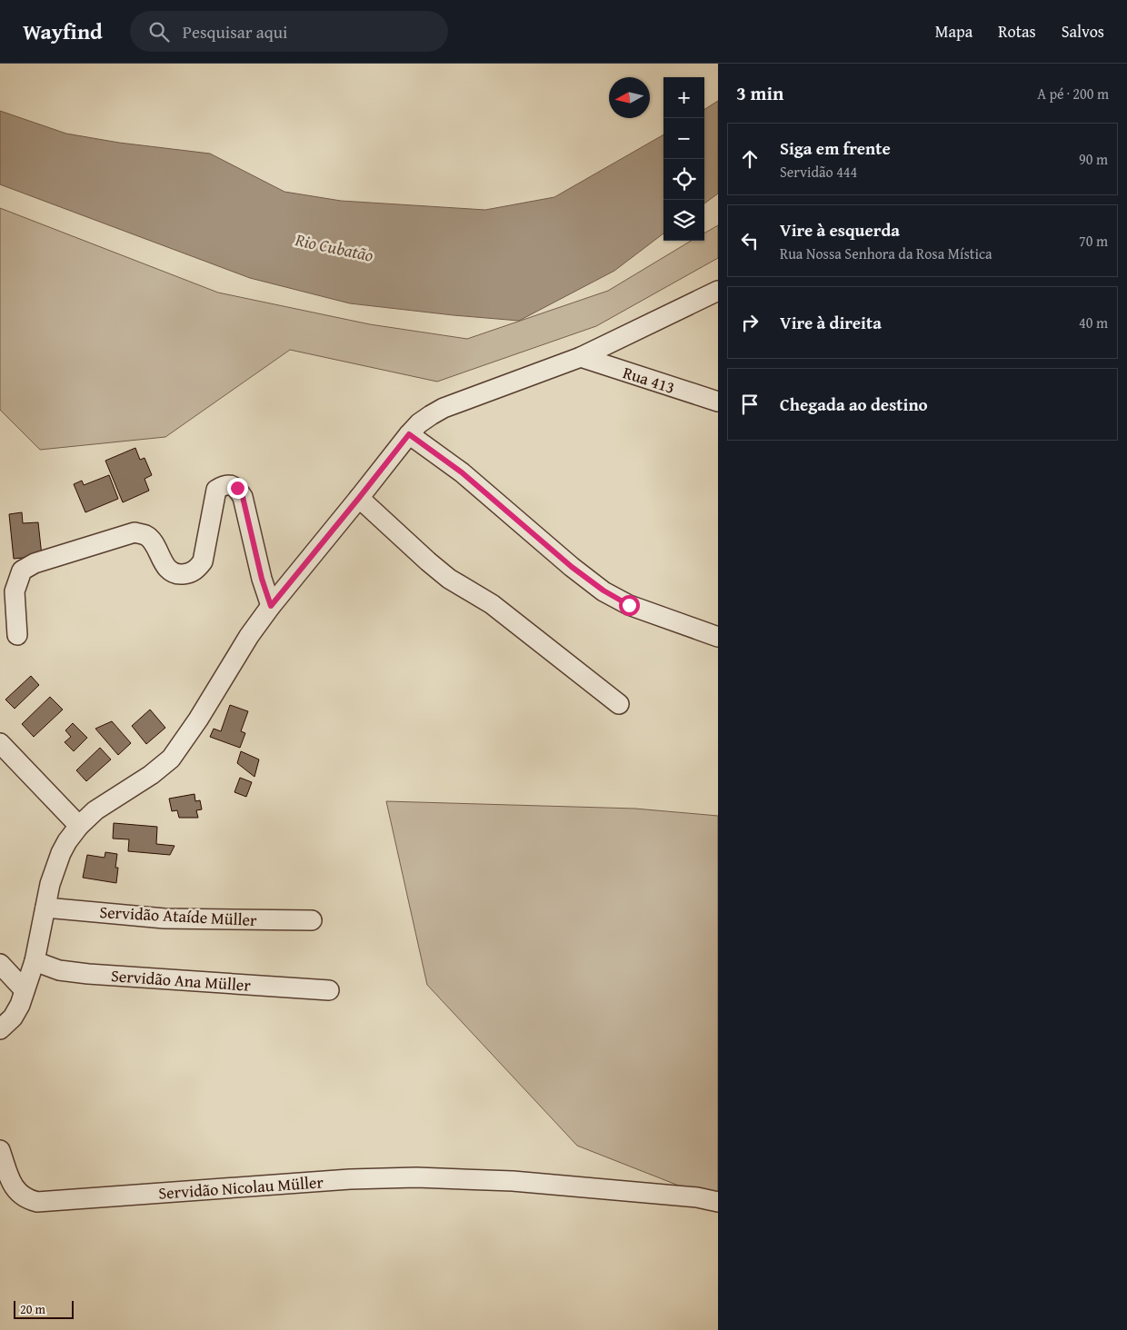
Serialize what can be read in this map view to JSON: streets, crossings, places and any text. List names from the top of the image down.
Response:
{
  "streets": {
    "street": [
      "Rua 413",
      "Servidão Ataíde Müller",
      "Servidão Ana Müller",
      "Servidão Nicolau Müller"
    ]
  },
  "water": ["Rio Cubatão"],
  "scale_bar": "20 m",
  "north": "left",
  "page": {
    "header": "Wayfind",
    "search": "Pesquisar aqui",
    "nav": ["Mapa", "Rotas", "Salvos"],
    "heading": ["3 min", "A pé · 200 m"],
    "map_buttons": ["+", "−"],
    "list": [
      ["Siga em frente", "Servidão 444", "90 m"],
      ["Vire à esquerda", "Rua Nossa Senhora da Rosa Mística", "70 m"],
      ["Vire à direita", "40 m"],
      "Chegada ao destino"
    ],
    "scale": "20 m"
  }
}
